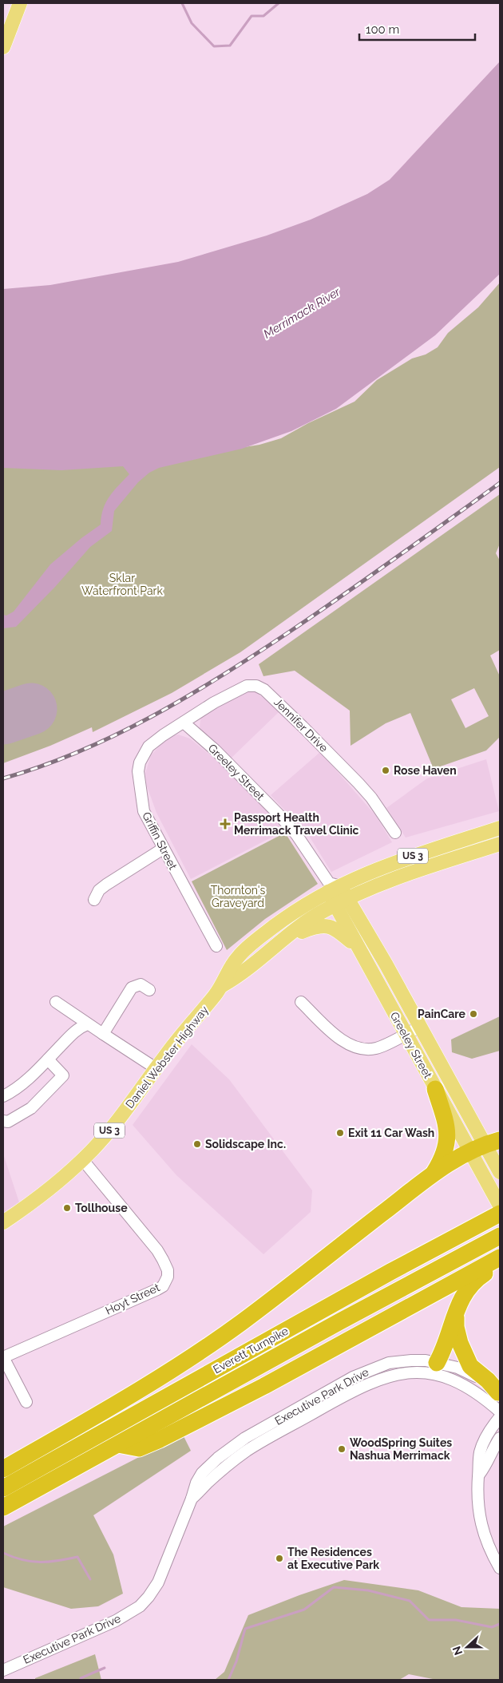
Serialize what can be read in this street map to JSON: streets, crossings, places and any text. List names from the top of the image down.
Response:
{
  "streets": {
    "highway": ["Everett Turnpike"],
    "main road": ["Greeley Street", "US 3", "Daniel Webster Highway"],
    "street": [
      "Jennifer Drive",
      "Griffin Street",
      "Hoyt Street",
      "Executive Park Drive"
    ]
  },
  "crossings": [
    ["Jennifer Drive", "Greeley Street"],
    ["Jennifer Drive", "Griffin Street"],
    ["Greeley Street", "Griffin Street"],
    ["Greeley Street", "Daniel Webster Highway"],
    ["Greeley Street", "Everett Turnpike"],
    ["Daniel Webster Highway", "Hoyt Street"]
  ],
  "water": ["Merrimack River"],
  "parks": ["Sklar Waterfront Park", "Thornton's Graveyard"],
  "places": {
    "other": [
      "Rose Haven",
      "PainCare",
      "Exit 11 Car Wash",
      "Solidscape Inc.",
      "Tollhouse",
      "WoodSpring Suites Nashua Merrimack",
      "The Residences at Executive Park"
    ],
    "health": ["Passport Health Merrimack Travel Clinic"]
  },
  "scale_bar": "100 m",
  "north": "left"
}
